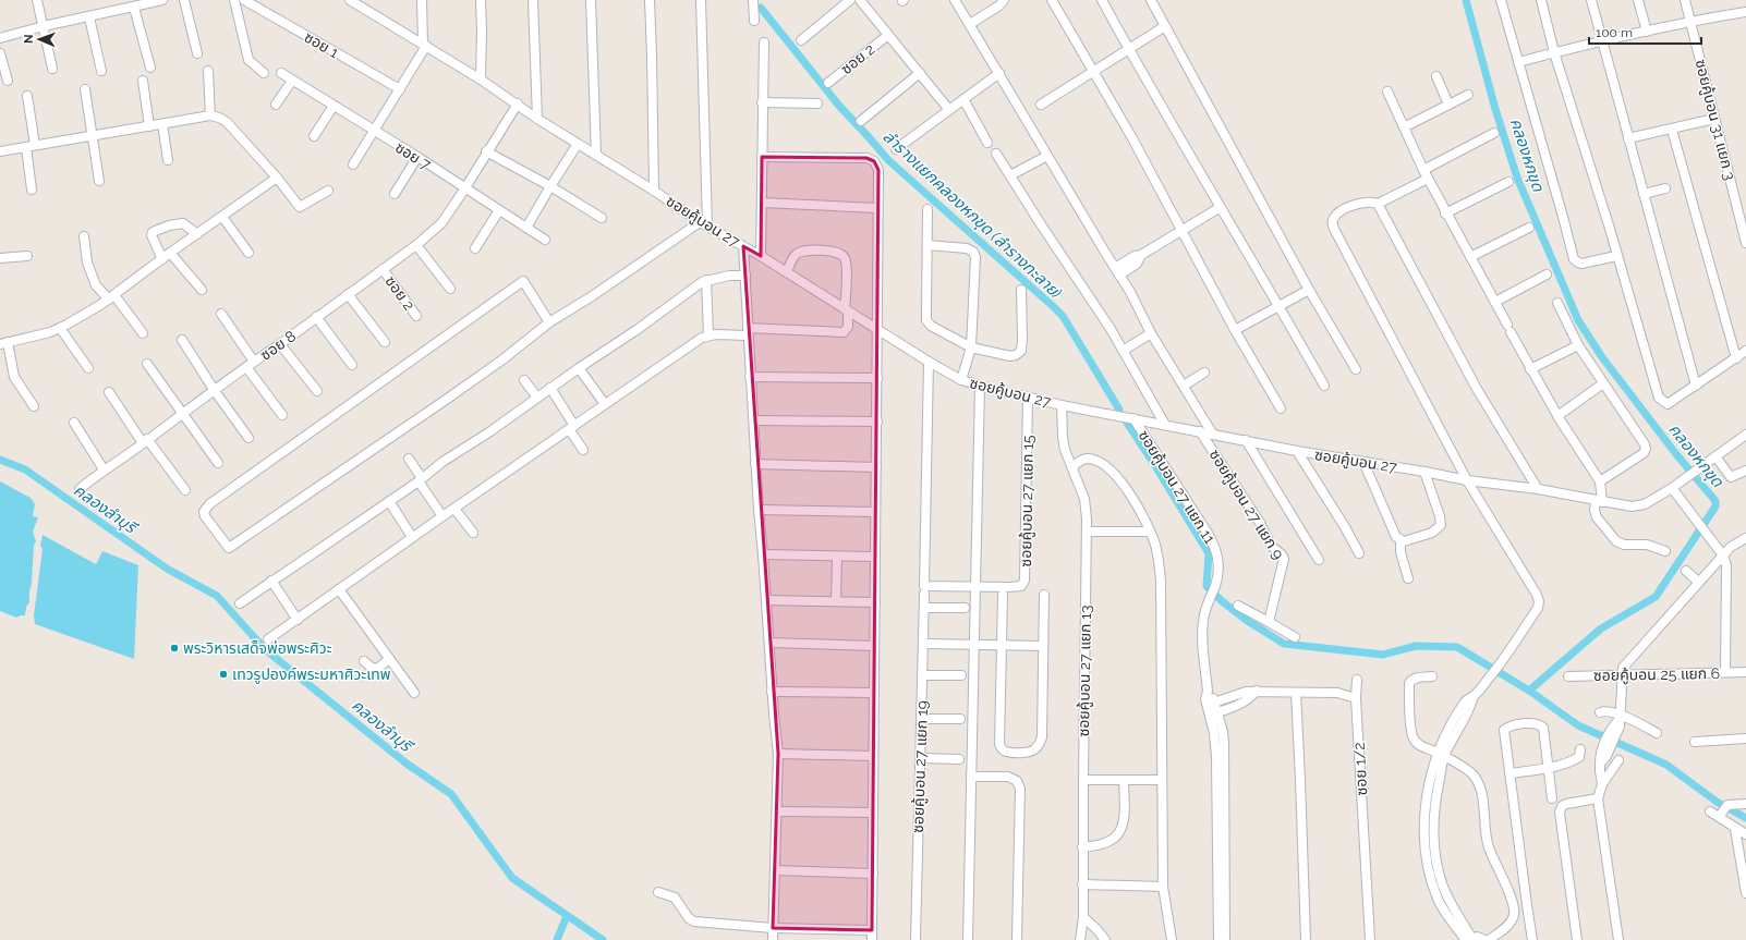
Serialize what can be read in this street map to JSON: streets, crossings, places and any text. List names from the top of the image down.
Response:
{
  "streets": {
    "street": [
      "ซอย 1",
      "ซอย 2",
      "ซอยคู้บอน 31 แยก 3",
      "ซอย 7",
      "ซอยคู้บอน 27",
      "ซอย 8",
      "ซอยคู้บอน 27 แยก 11",
      "ซอยคู้บอน 27 แยก 15",
      "ซอยคู้บอน 27 แยก 9",
      "ซอยคู้บอน 27 แยก 13",
      "ซอยคู้บอน 25 แยก 6",
      "ซอยคู้บอน 27 แยก 19",
      "ซอย 1/2"
    ]
  },
  "crossings": [
    ["ซอย 2", "ซอย 8"],
    ["ซอย 7", "ซอย 8"],
    ["ซอยคู้บอน 27", "ซอย 8"],
    ["ซอยคู้บอน 27", "ซอยคู้บอน 27 แยก 11"],
    ["ซอยคู้บอน 27", "ซอยคู้บอน 27 แยก 15"],
    ["ซอยคู้บอน 27", "ซอยคู้บอน 27 แยก 9"],
    ["ซอยคู้บอน 27", "ซอยคู้บอน 27 แยก 13"],
    ["ซอยคู้บอน 27", "ซอยคู้บอน 27 แยก 19"],
    ["ซอยคู้บอน 27 แยก 15", "ซอยคู้บอน 27 แยก 19"]
  ],
  "water": ["คลองหกขุด", "ลำรางแยกคลองหกขุด (ลำรางทะลาย)", "คลองลำบุรี"],
  "places": ["พระวิหารเสด็จพ่อพระศิวะ", "เทวรูปองค์พระมหาศิวะเทพ"],
  "scale_bar": "100 m",
  "north": "left"
}
